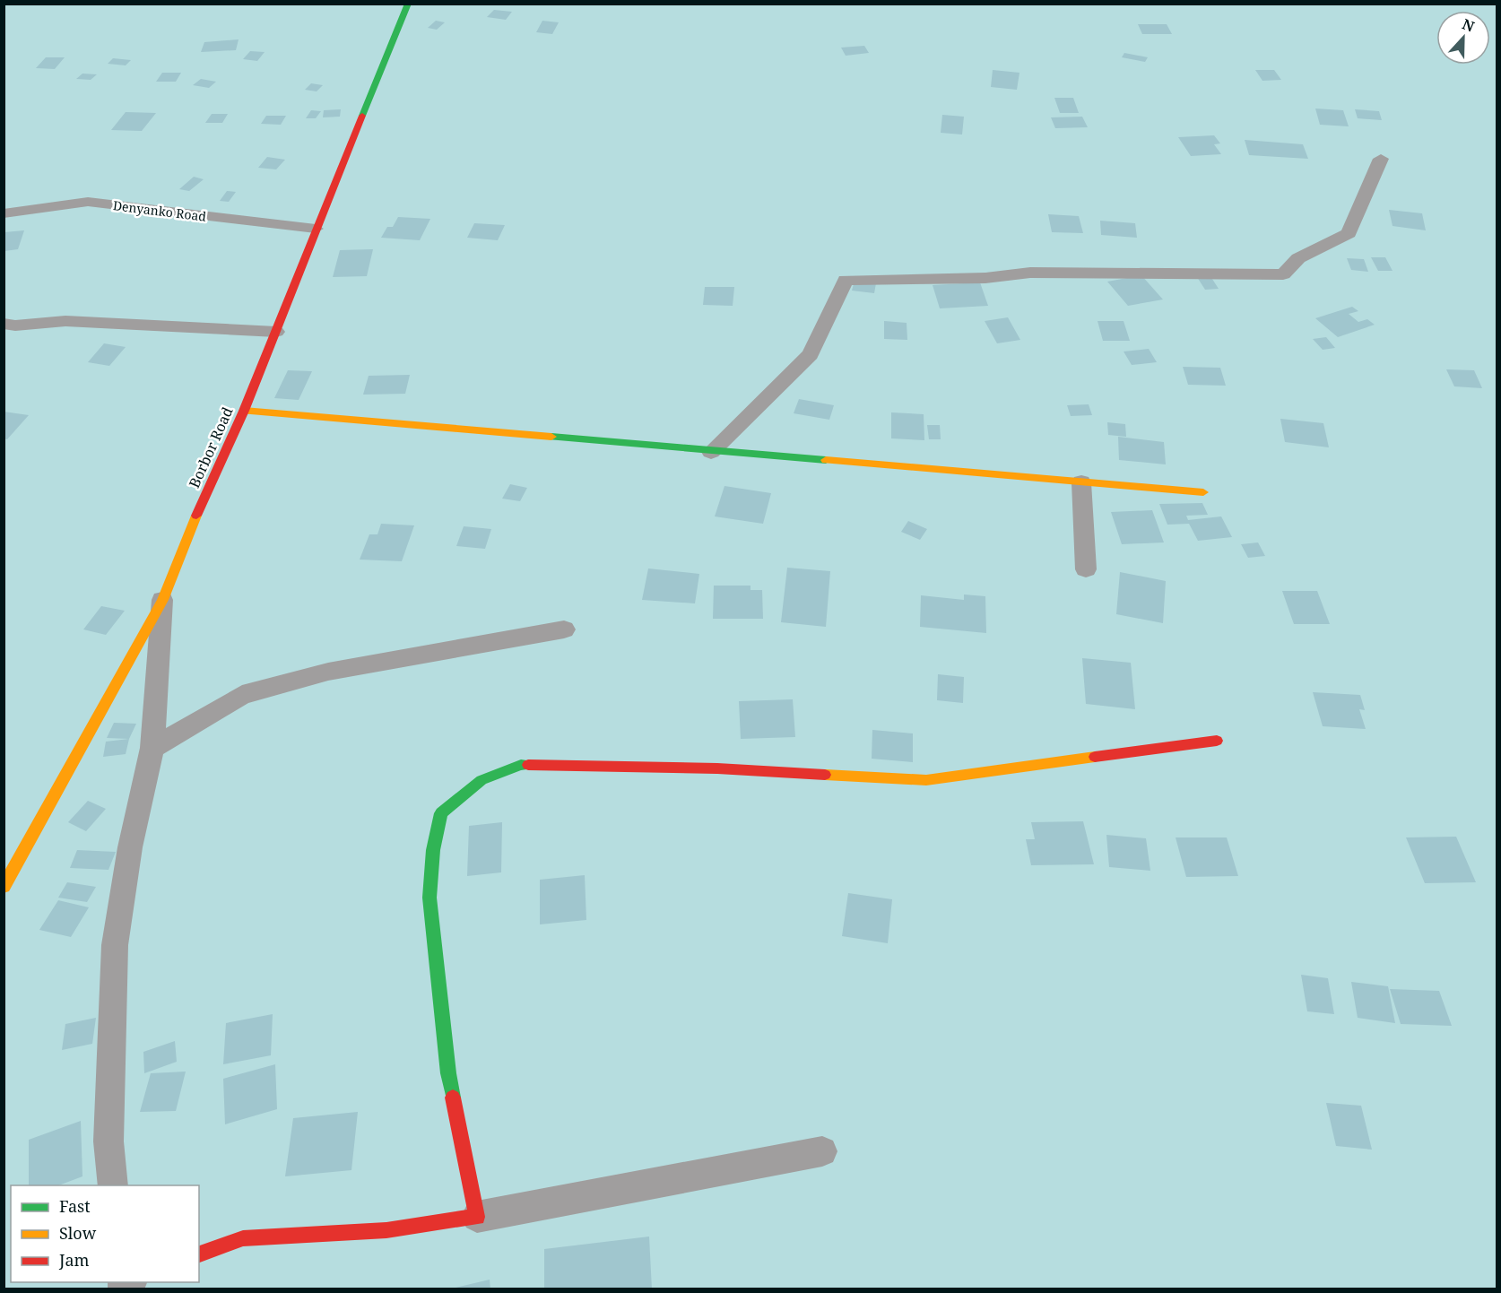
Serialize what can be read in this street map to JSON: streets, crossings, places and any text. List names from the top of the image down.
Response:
{
  "streets": {
    "street": ["Denyanko Road", "Borbor Road"]
  },
  "crossings": [
    ["Denyanko Road", "Borbor Road"]
  ],
  "legend": ["Fast", "Slow", "Jam"],
  "north": "top"
}
